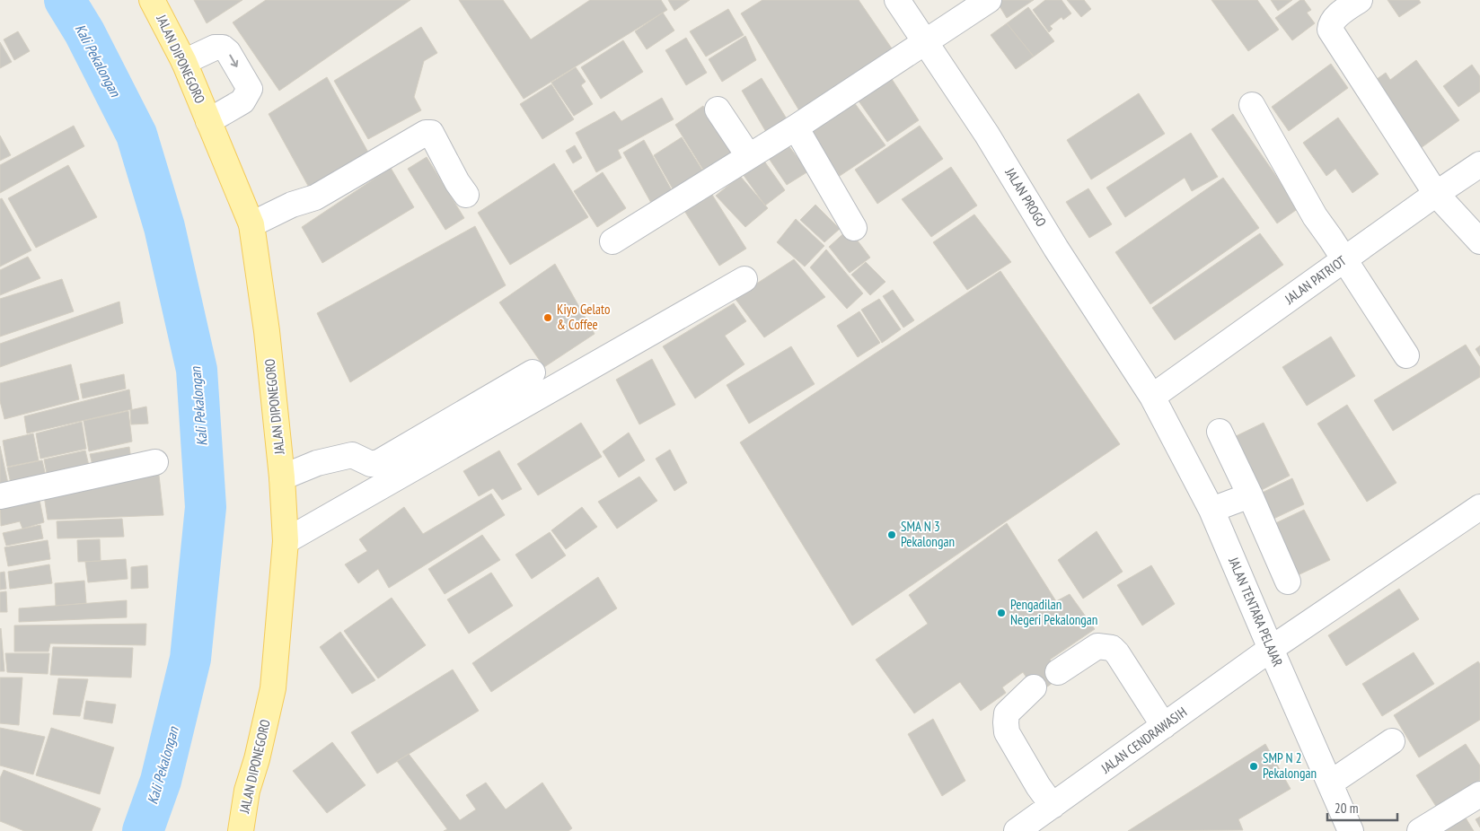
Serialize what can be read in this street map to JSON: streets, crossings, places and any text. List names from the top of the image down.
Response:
{
  "streets": {
    "main road": ["JALAN DIPONEGORO"],
    "street": [
      "JALAN PROGO",
      "JALAN PATRIOT",
      "JALAN TENTARA PELAJAR",
      "JALAN CENDRAWASIH"
    ]
  },
  "crossings": [
    ["JALAN PROGO", "JALAN PATRIOT"],
    ["JALAN PROGO", "JALAN TENTARA PELAJAR"],
    ["JALAN PATRIOT", "JALAN TENTARA PELAJAR"],
    ["JALAN TENTARA PELAJAR", "JALAN CENDRAWASIH"]
  ],
  "water": ["Kali Pekalongan"],
  "places": [
    "Kiyo Gelato & Coffee",
    "SMA N 3 Pekalongan",
    "Pengadilan Negeri Pekalongan",
    "SMP N 2 Pekalongan"
  ],
  "scale_bar": "20 m"
}
